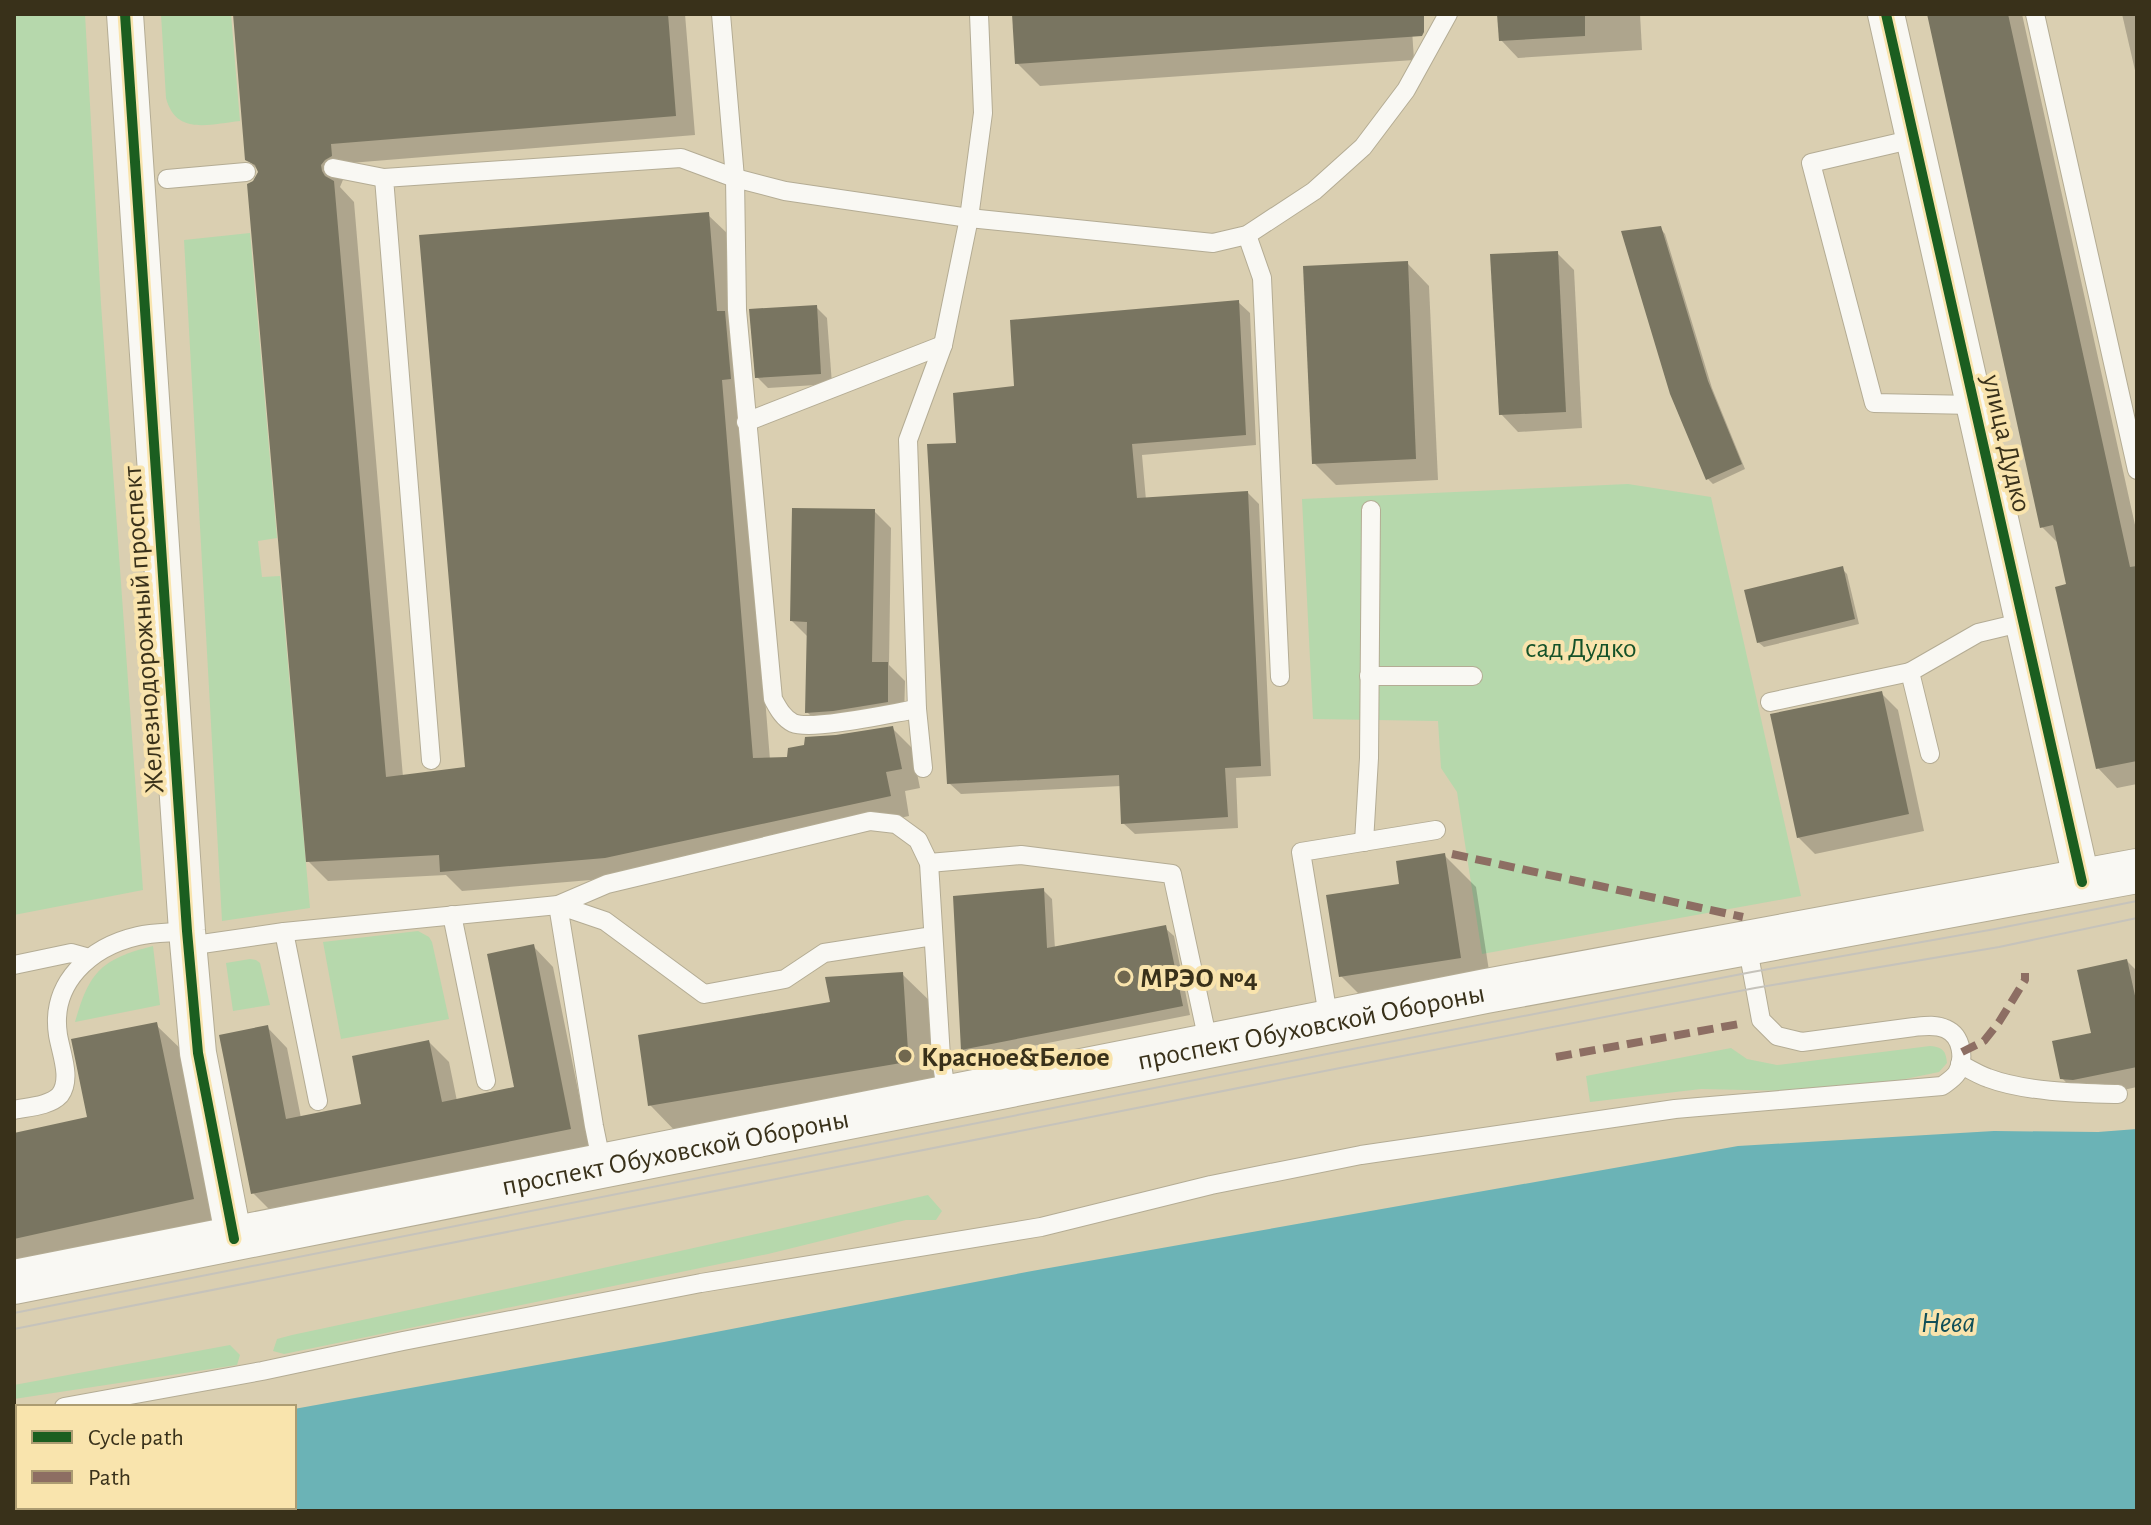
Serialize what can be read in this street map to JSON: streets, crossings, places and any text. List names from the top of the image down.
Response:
{
  "streets": {
    "main road": ["проспект Обуховской Обороны"],
    "street": ["улица Дудко", "Железнодорожный проспект"]
  },
  "crossings": [
    ["улица Дудко", "проспект Обуховской Обороны"],
    ["Железнодорожный проспект", "проспект Обуховской Обороны"]
  ],
  "water": ["Нева"],
  "parks": ["сад Дудко"],
  "places": ["МРЭО №4", "Красное&Белое"],
  "legend": ["Cycle path", "Path"]
}
